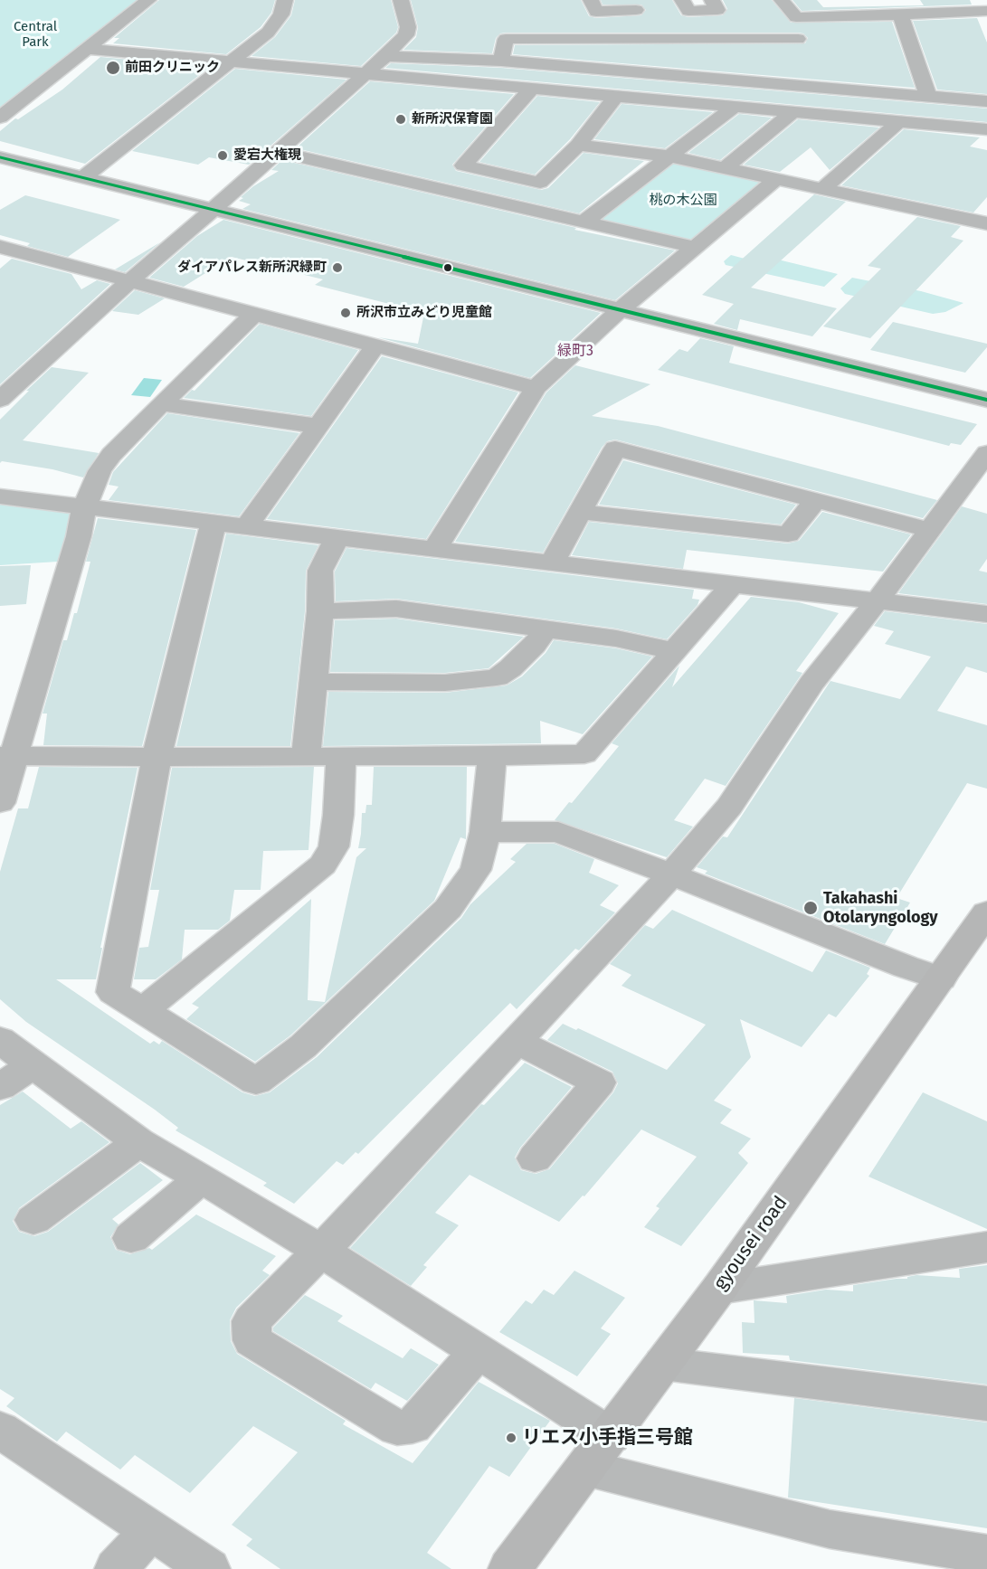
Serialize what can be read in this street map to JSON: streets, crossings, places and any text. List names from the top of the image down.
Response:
{
  "streets": {
    "highway": ["gyousei road"]
  },
  "districts": ["緑町3"],
  "parks": ["Central Park", "桃の木公園"],
  "places": [
    "前田クリニック",
    "新所沢保育園",
    "愛宕大権現",
    "ダイアパレス新所沢緑町",
    "所沢市立みどり児童館",
    "Takahashi Otolaryngology",
    "リエス小手指三号館"
  ]
}
